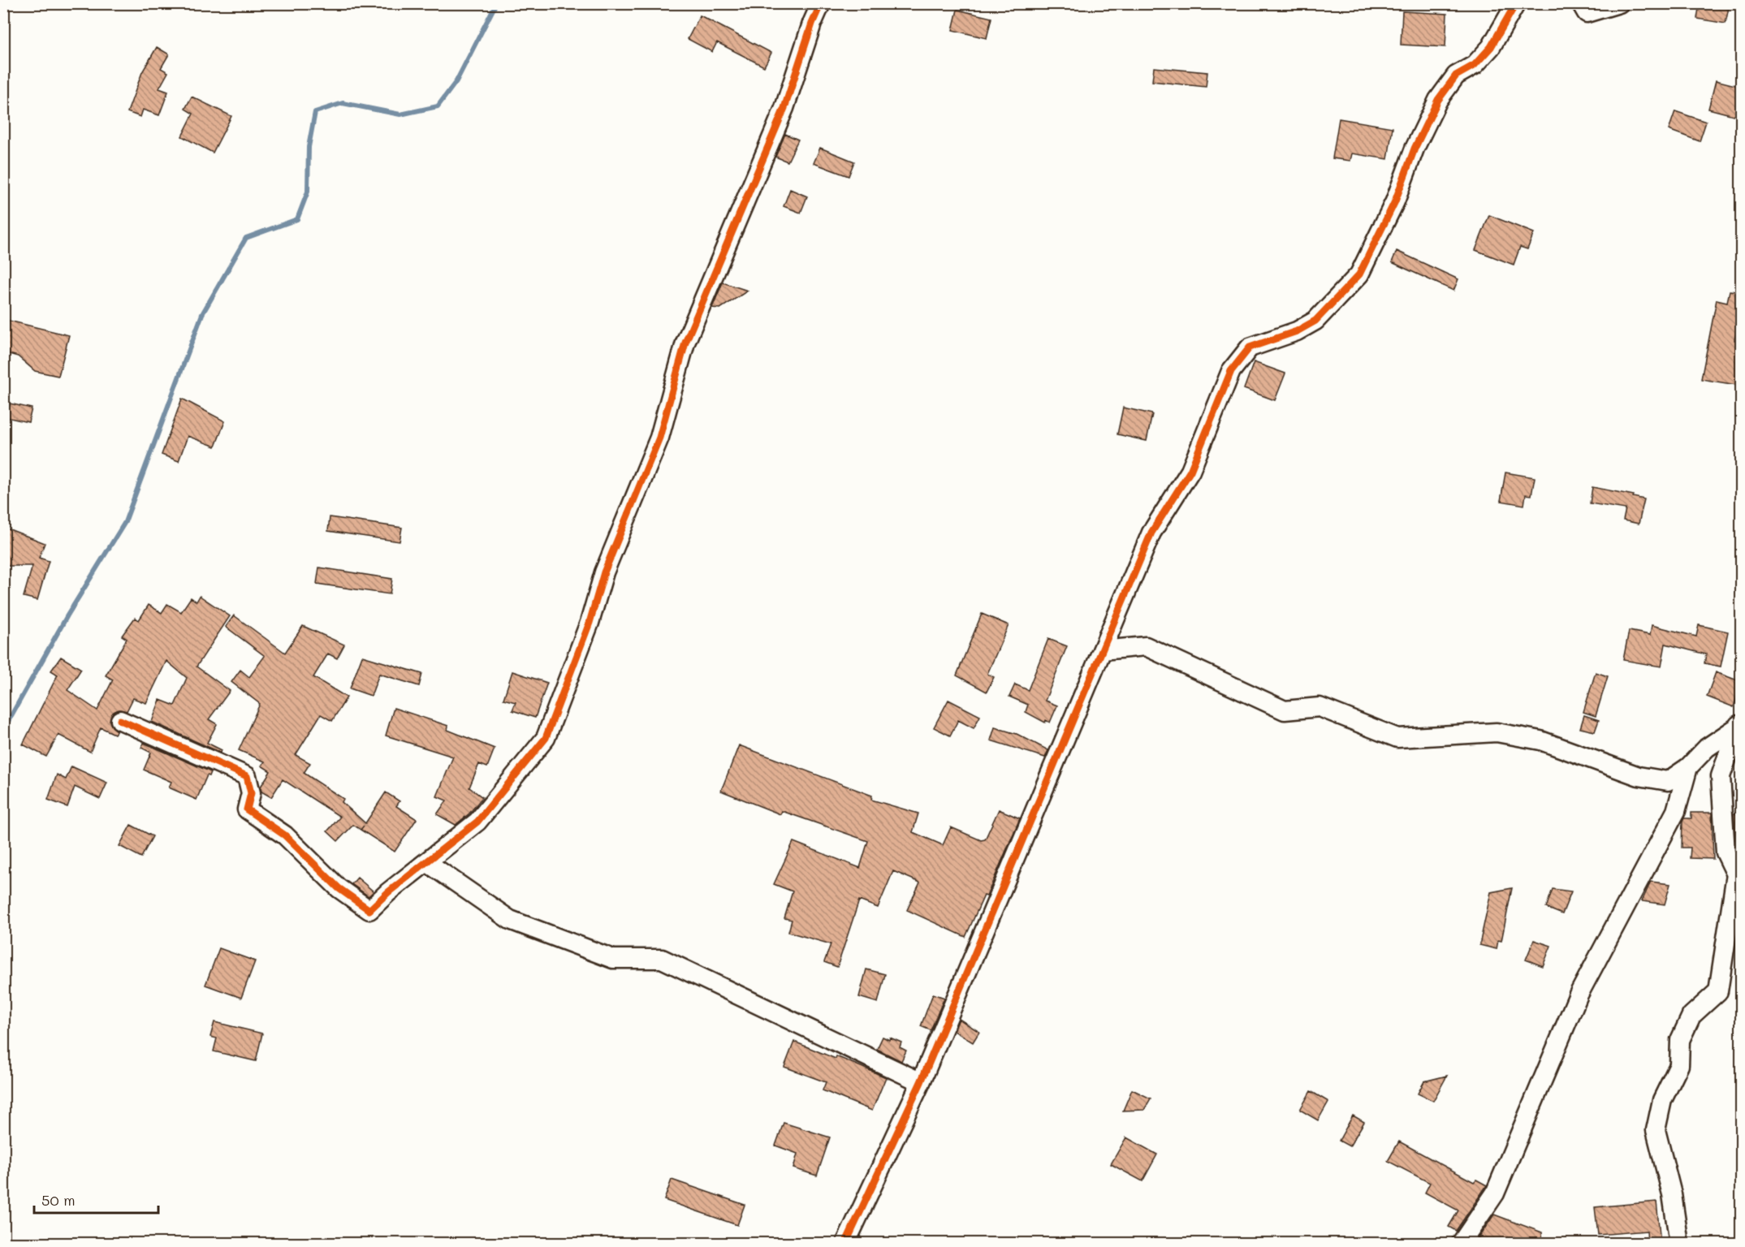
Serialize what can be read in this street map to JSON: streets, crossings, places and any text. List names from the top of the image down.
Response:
{
  "scale_bar": "50 m"
}
